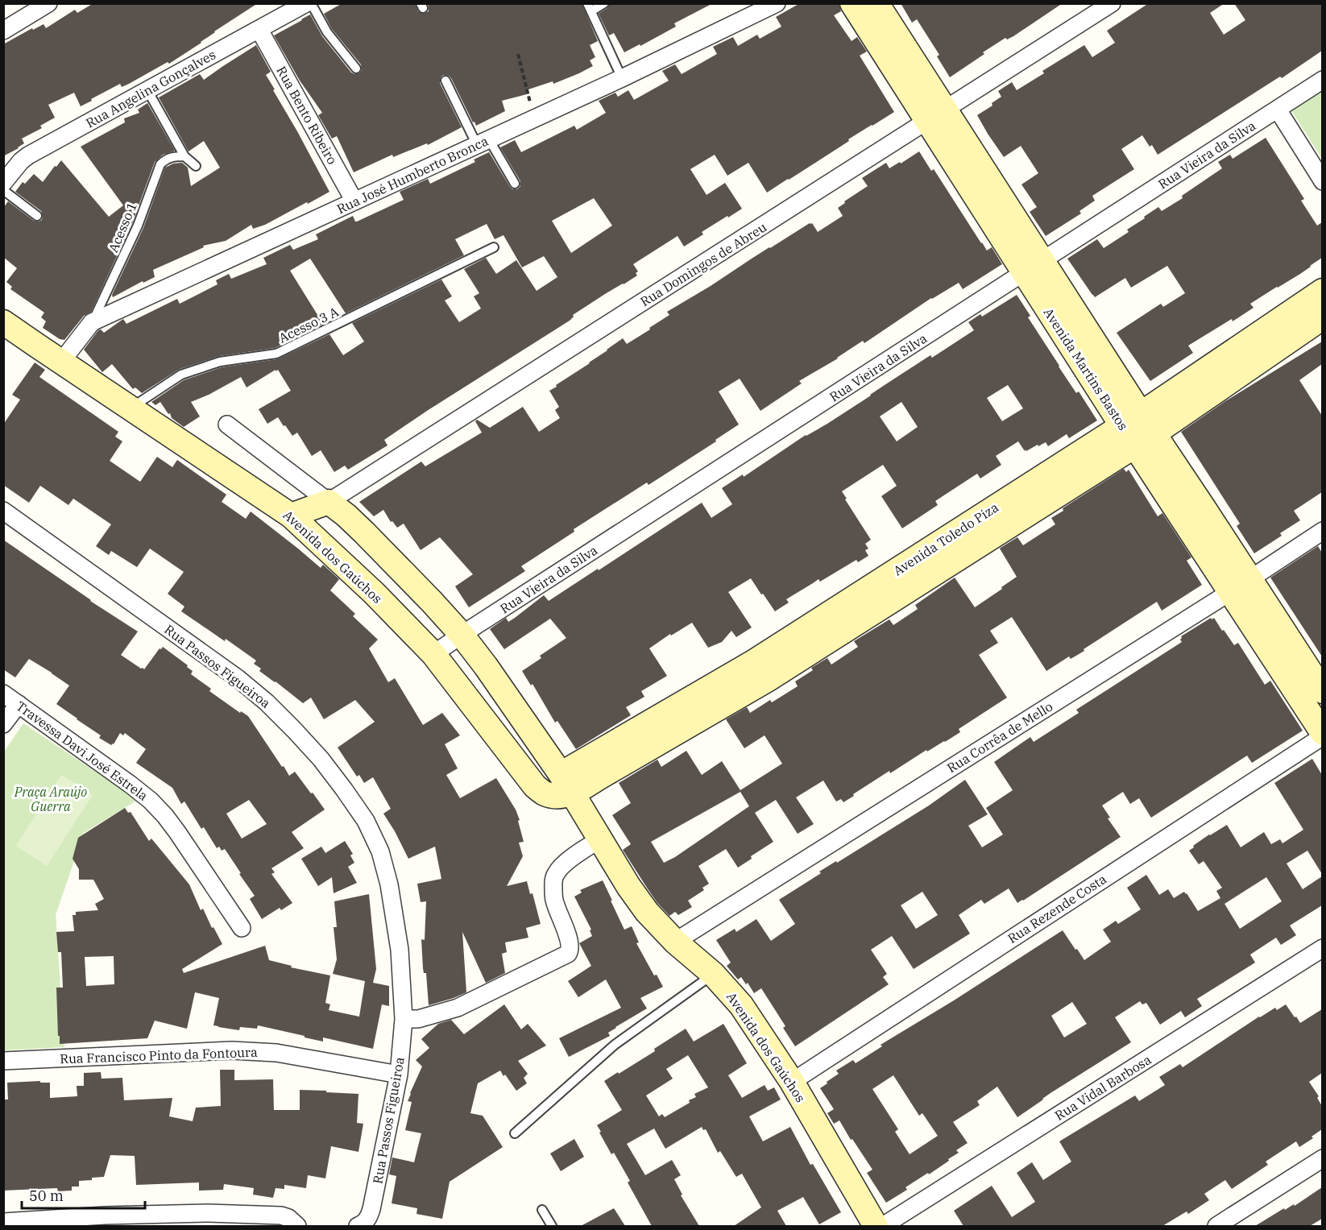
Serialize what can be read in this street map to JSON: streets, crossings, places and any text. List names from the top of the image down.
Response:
{
  "streets": {
    "street": [
      "Rua Angelina Gonçalves",
      "Rua Bento Ribeiro",
      "Rua Vieira da Silva",
      "Rua José Humberto Bronca",
      "Rua Domingos de Abreu",
      "Avenida Martins Bastos",
      "Avenida Toledo Piza",
      "Avenida dos Gaúchos",
      "Rua Passos Figueiroa",
      "Rua Corrêa de Mello",
      "Travessa Davi José Estrela",
      "Rua Rezende Costa",
      "Rua Francisco Pinto da Fontoura",
      "Rua Vidal Barbosa"
    ],
    "lane": ["Acesso 1", "Acesso 3 A"]
  },
  "crossings": [
    ["Rua Angelina Gonçalves", "Rua Bento Ribeiro"],
    ["Rua Bento Ribeiro", "Rua José Humberto Bronca"],
    ["Rua Vieira da Silva", "Avenida Martins Bastos"],
    ["Rua Vieira da Silva", "Avenida dos Gaúchos"],
    ["Rua José Humberto Bronca", "Acesso 1"],
    ["Rua José Humberto Bronca", "Avenida dos Gaúchos"],
    ["Rua Domingos de Abreu", "Avenida Martins Bastos"],
    ["Rua Domingos de Abreu", "Avenida dos Gaúchos"],
    ["Acesso 3 A", "Avenida dos Gaúchos"],
    ["Avenida Martins Bastos", "Avenida Toledo Piza"],
    ["Avenida Martins Bastos", "Rua Corrêa de Mello"],
    ["Avenida Martins Bastos", "Rua Rezende Costa"],
    ["Avenida Toledo Piza", "Avenida dos Gaúchos"],
    ["Avenida dos Gaúchos", "Rua Corrêa de Mello"],
    ["Avenida dos Gaúchos", "Rua Rezende Costa"],
    ["Rua Passos Figueiroa", "Rua Francisco Pinto da Fontoura"]
  ],
  "parks": ["Praça Araújo Guerra"],
  "scale_bar": "50 m"
}
